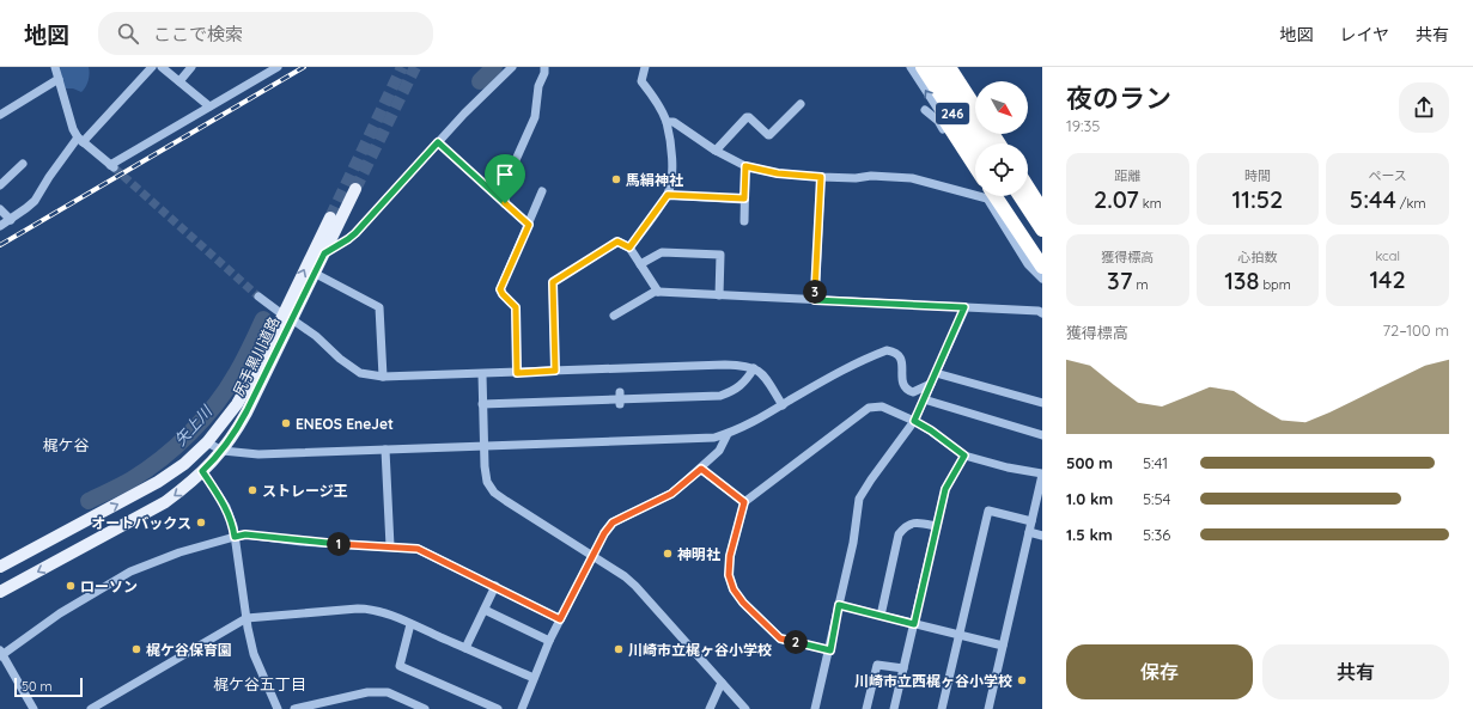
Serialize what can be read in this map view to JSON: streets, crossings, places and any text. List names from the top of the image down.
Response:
{
  "streets": {
    "highway": ["246"],
    "main road": ["尻手黒川道路"]
  },
  "districts": ["梶ケ谷", "梶ケ谷五丁目"],
  "water": ["矢上川"],
  "places": [
    "馬絹神社",
    "ENEOS EneJet",
    "ストレージ王",
    "オートバックス",
    "神明社",
    "ローソン",
    "梶ケ谷保育園",
    "川崎市立梶ヶ谷小学校",
    "川崎市立西梶ヶ谷小学校"
  ],
  "scale_bar": "50 m",
  "north": "bottom right",
  "page": {
    "header": "地図",
    "search": "ここで検索",
    "nav": ["地図", "レイヤ", "共有"],
    "heading": ["夜のラン", "19:35"],
    "stats": [
      ["距離", "2.07 km"],
      ["時間", "11:52"],
      ["ペース", "5:44 /km"],
      ["獲得標高", "37 m"],
      ["心拍数", "138 bpm"],
      ["kcal", "142"]
    ],
    "pins": ["3", "1", "2"],
    "chart": ["獲得標高", "72–100 m"],
    "list": [
      {
        "name": "500 m",
        "note": "5:41"
      },
      {
        "name": "1.0 km",
        "note": "5:54"
      },
      {
        "name": "1.5 km",
        "note": "5:36"
      }
    ],
    "buttons": ["保存", "共有"],
    "scale": "50 m"
  }
}
